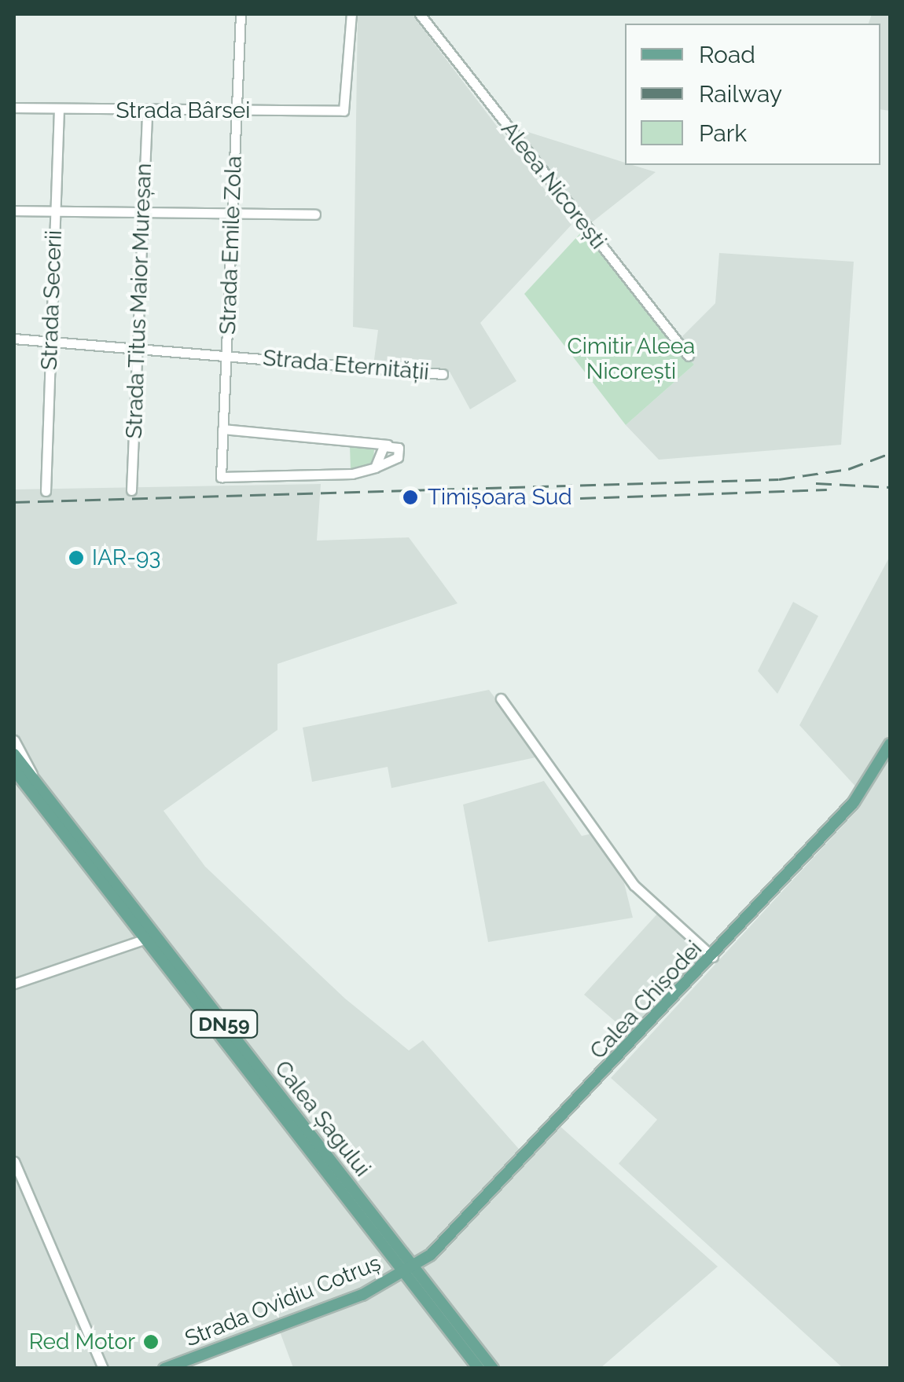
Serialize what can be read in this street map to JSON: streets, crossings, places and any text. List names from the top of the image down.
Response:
{
  "streets": {
    "main road": [
      "Calea Chișodei",
      "DN59",
      "Calea Șagului",
      "Strada Ovidiu Cotruș"
    ],
    "street": [
      "Strada Bârsei",
      "Aleea Nicorești",
      "Strada Emile Zola",
      "Strada Secerii",
      "Strada Titus Maior Mureșan",
      "Strada Eternității"
    ]
  },
  "crossings": [
    ["Strada Bârsei", "Strada Emile Zola"],
    ["Strada Bârsei", "Strada Secerii"],
    ["Strada Bârsei", "Strada Titus Maior Mureșan"],
    ["Strada Emile Zola", "Strada Eternității"],
    ["Strada Secerii", "Strada Eternității"],
    ["Strada Titus Maior Mureșan", "Strada Eternității"],
    ["Calea Chișodei", "Calea Șagului"],
    ["Calea Chișodei", "Strada Ovidiu Cotruș"],
    ["Calea Șagului", "Strada Ovidiu Cotruș"]
  ],
  "parks": ["Cimitir Aleea Nicorești"],
  "places": ["Timișoara Sud", "IAR-93", "Red Motor"],
  "legend": ["Road", "Railway", "Park"]
}
